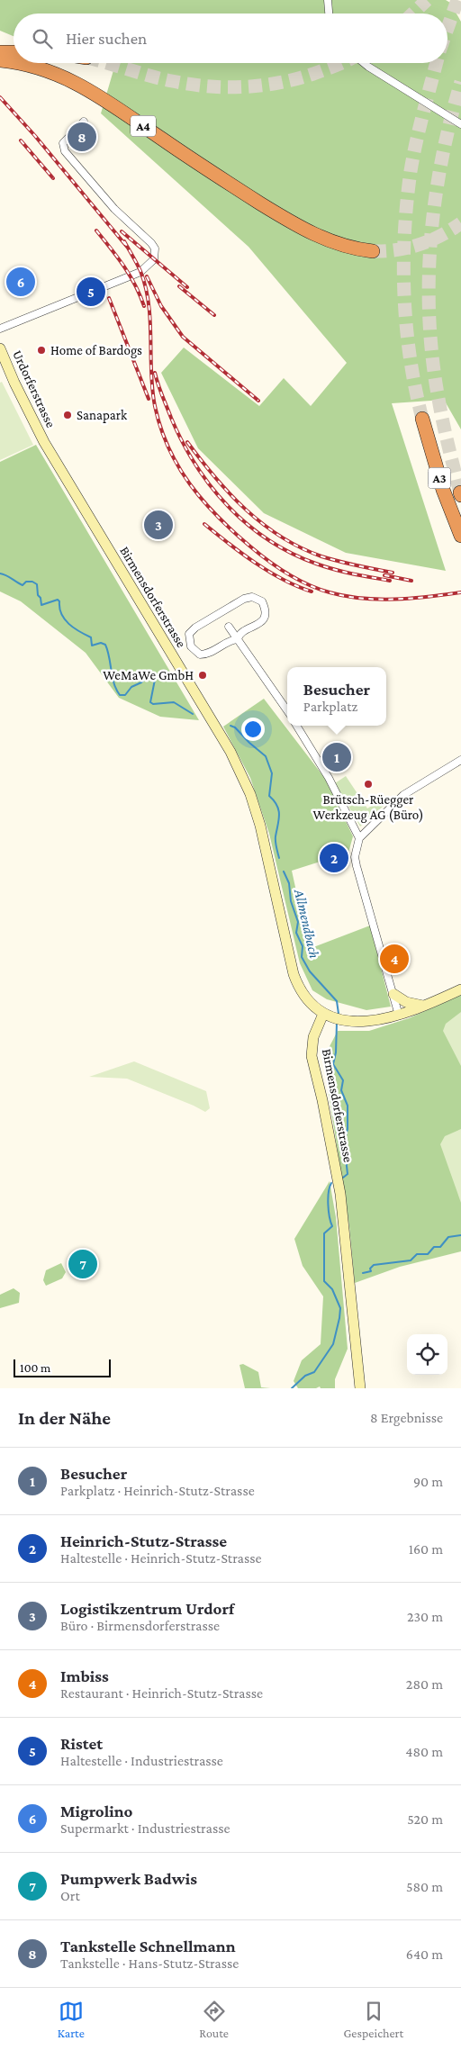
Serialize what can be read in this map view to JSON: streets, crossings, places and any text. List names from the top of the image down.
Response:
{
  "streets": {
    "highway": ["A4", "A3"],
    "main road": ["Urdorferstrasse", "Birmensdorferstrasse"]
  },
  "crossings": [
    ["Urdorferstrasse", "Birmensdorferstrasse"]
  ],
  "water": ["Allmendbach"],
  "places": [
    "Home of Bardogs",
    "Sanapark",
    "WeMaWe GmbH",
    "Brütsch-Rüegger Werkzeug AG (Büro)"
  ],
  "scale_bar": "100 m",
  "page": {
    "search": "Hier suchen",
    "pins": [
      "8",
      "6",
      "5",
      "3",
      "1",
      "2",
      "4",
      "7"
    ],
    "popup": ["Besucher", "Parkplatz"],
    "scale": "100 m",
    "heading": ["In der Nähe", "8 Ergebnisse"],
    "list": [
      {
        "mark": "1",
        "name": "Besucher",
        "note": "Parkplatz · Heinrich-Stutz-Strasse",
        "value": "90 m"
      },
      {
        "mark": "2",
        "name": "Heinrich-Stutz-Strasse",
        "note": "Haltestelle · Heinrich-Stutz-Strasse",
        "value": "160 m"
      },
      {
        "mark": "3",
        "name": "Logistikzentrum Urdorf",
        "note": "Büro · Birmensdorferstrasse",
        "value": "230 m"
      },
      {
        "mark": "4",
        "name": "Imbiss",
        "note": "Restaurant · Heinrich-Stutz-Strasse",
        "value": "280 m"
      },
      {
        "mark": "5",
        "name": "Ristet",
        "note": "Haltestelle · Industriestrasse",
        "value": "480 m"
      },
      {
        "mark": "6",
        "name": "Migrolino",
        "note": "Supermarkt · Industriestrasse",
        "value": "520 m"
      },
      {
        "mark": "7",
        "name": "Pumpwerk Badwis",
        "note": "Ort",
        "value": "580 m"
      },
      {
        "mark": "8",
        "name": "Tankstelle Schnellmann",
        "note": "Tankstelle · Hans-Stutz-Strasse",
        "value": "640 m"
      }
    ],
    "nav": ["Karte", "Route", "Gespeichert"]
  }
}
